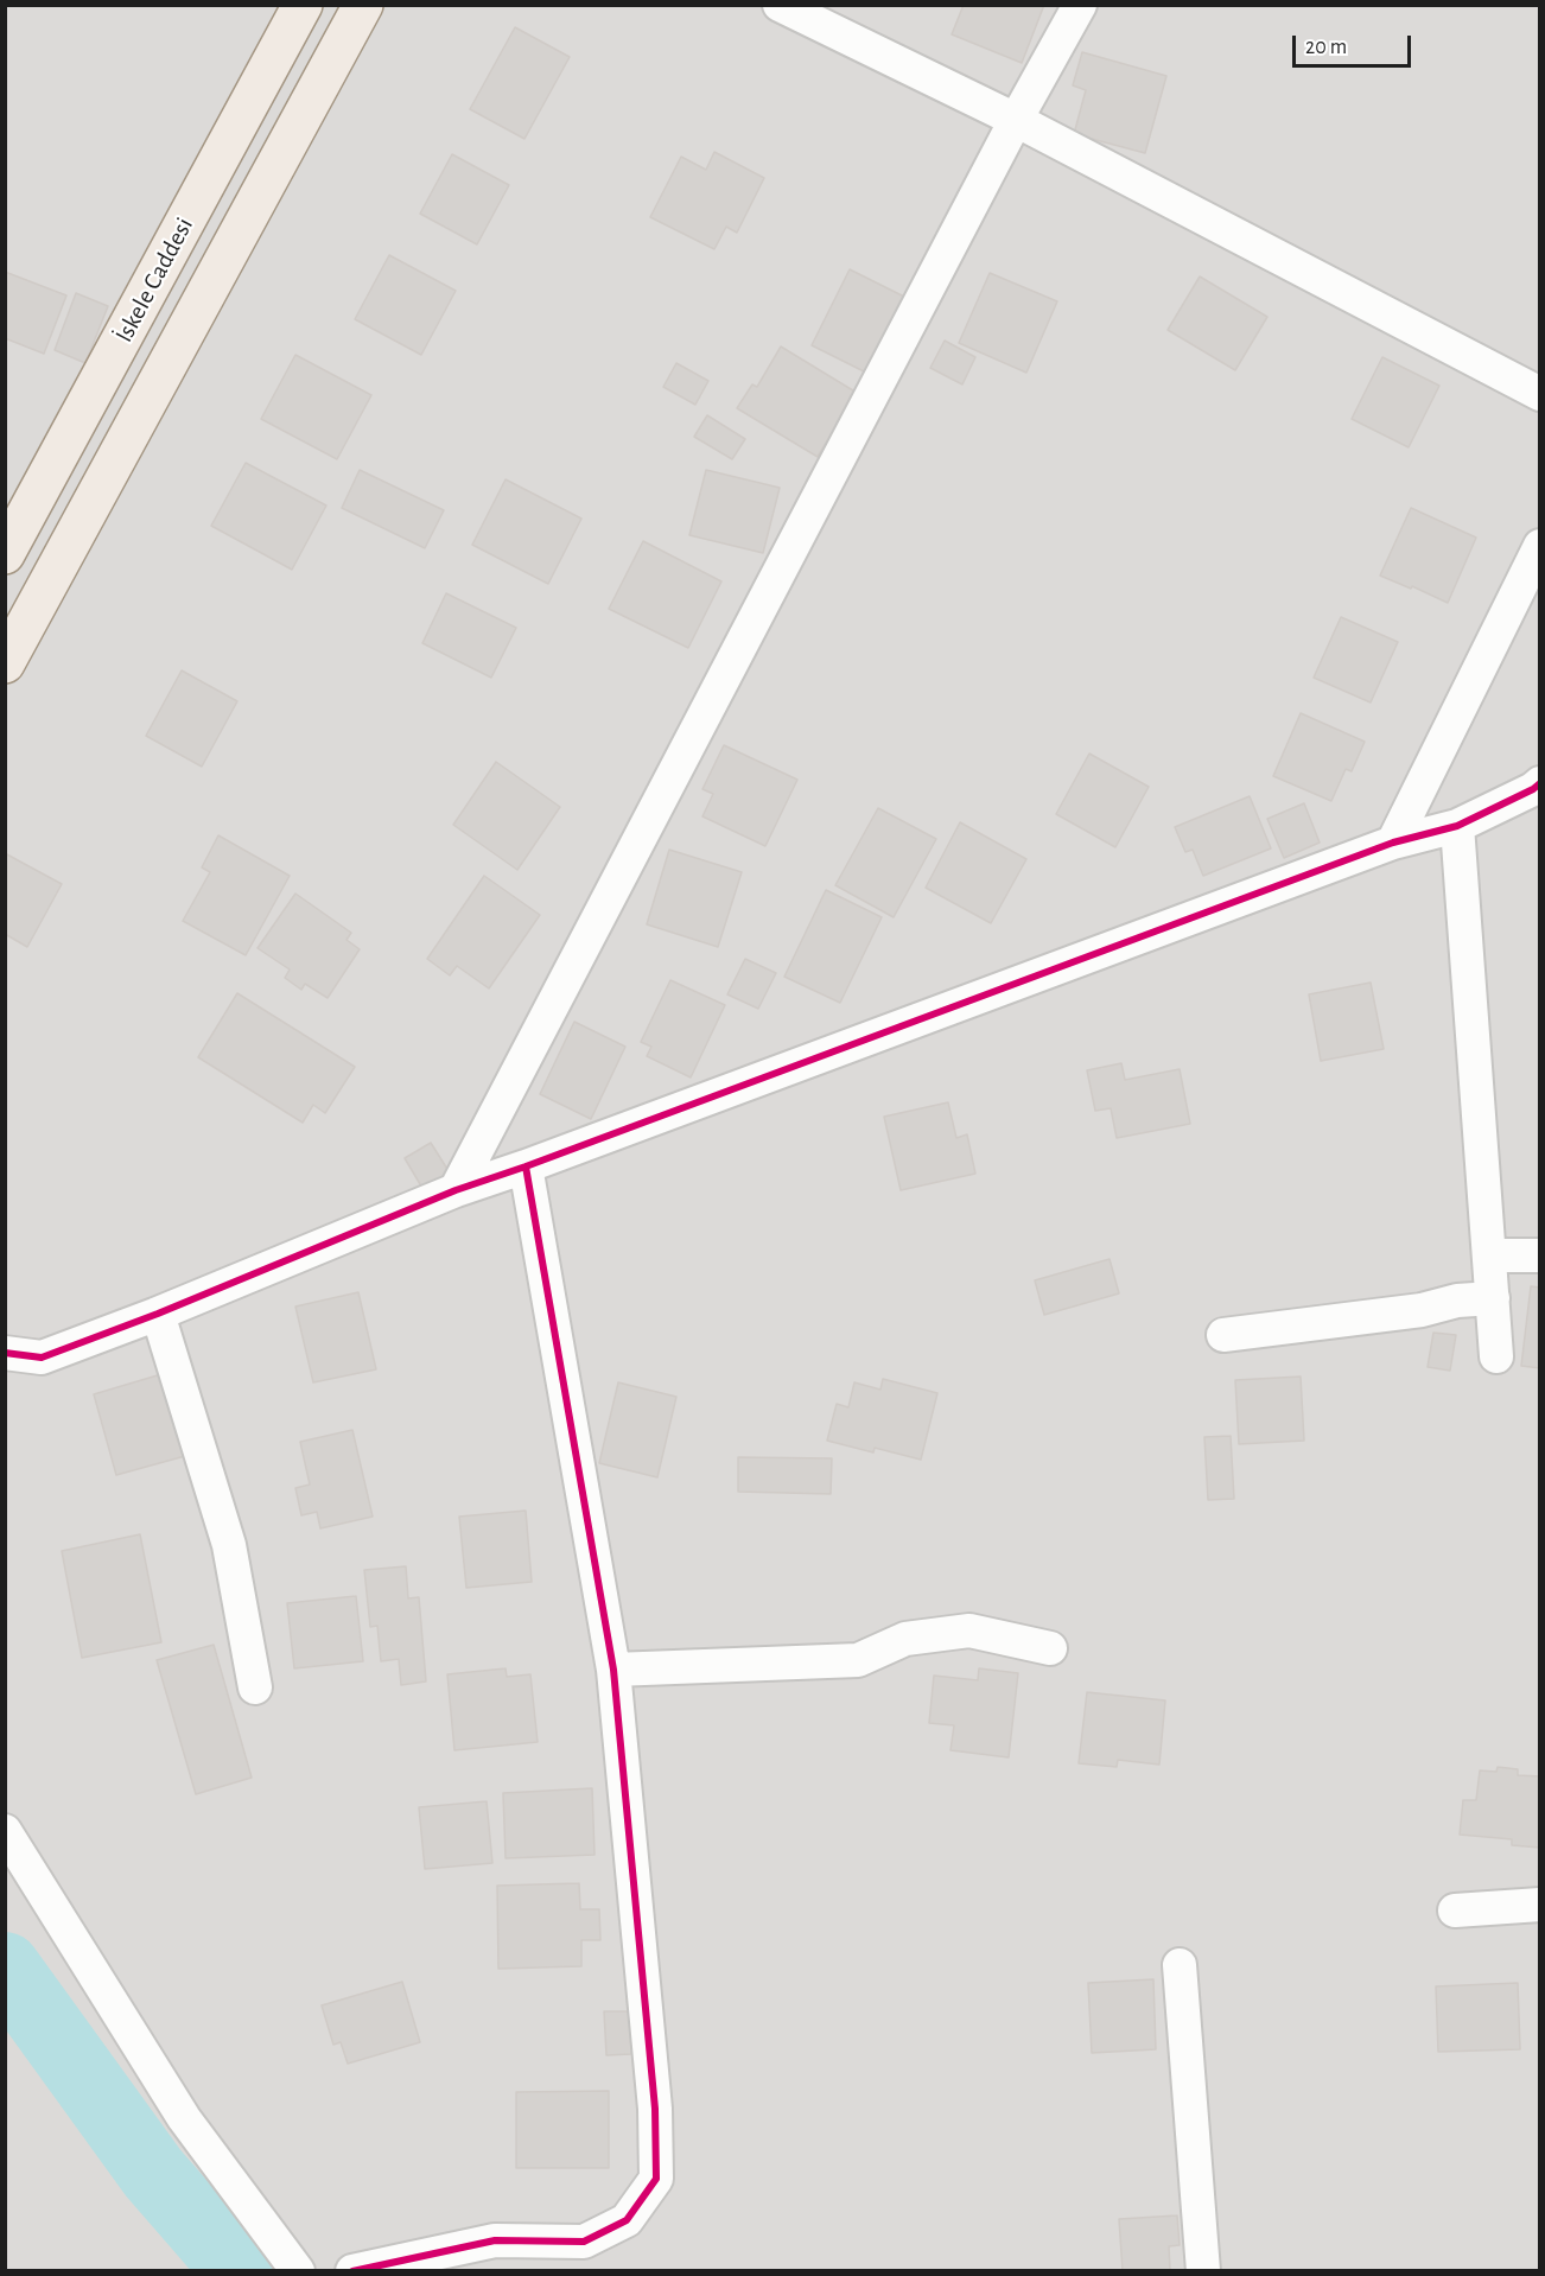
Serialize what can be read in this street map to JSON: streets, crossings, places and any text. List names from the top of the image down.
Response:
{
  "streets": {
    "main road": ["İskele Caddesi"]
  },
  "scale_bar": "20 m"
}
